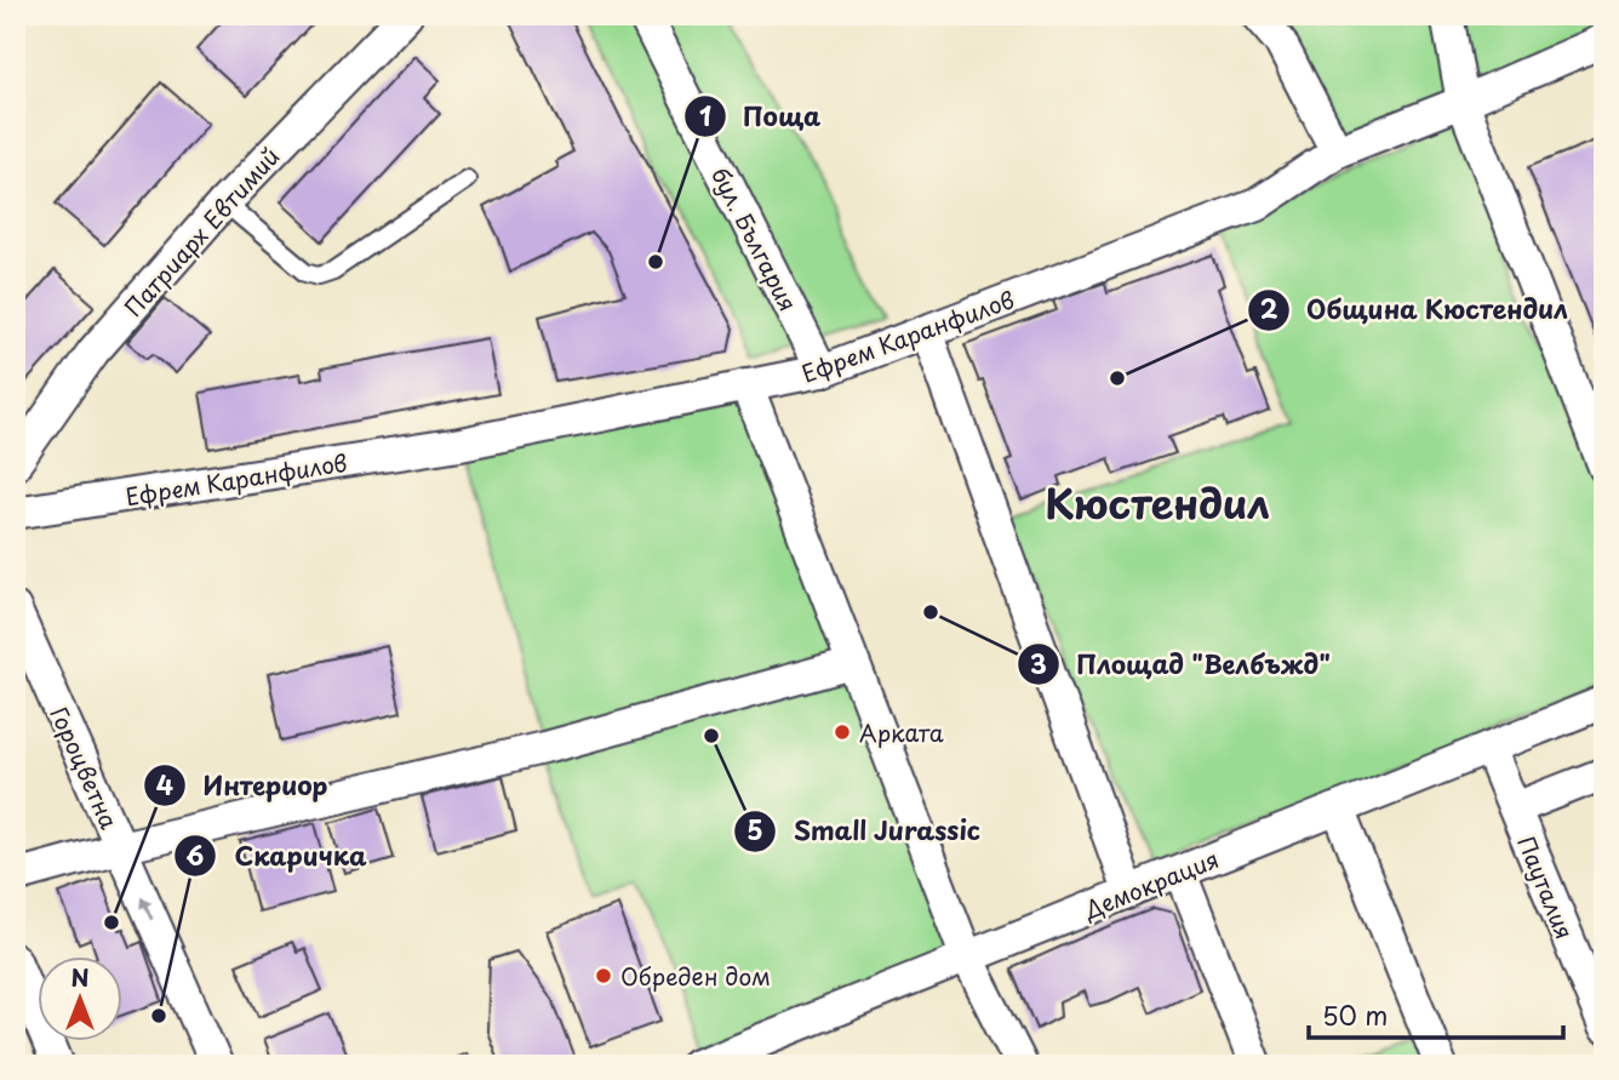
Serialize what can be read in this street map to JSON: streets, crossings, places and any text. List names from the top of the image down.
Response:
{
  "streets": {
    "street": [
      "Патриарх Евтимий",
      "бул. България",
      "Ефрем Каранфилов",
      "Гороцветна",
      "Демокрация",
      "Пауталия"
    ]
  },
  "crossings": [
    ["бул. България", "Ефрем Каранфилов"],
    ["Демокрация", "Пауталия"]
  ],
  "districts": ["Кюстендил"],
  "places": [
    "Поща",
    "Община Кюстендил",
    "Площад \"Велбъжд\"",
    "Арката",
    "Small Jurassic",
    "Интериор",
    "Обреден дом",
    "Скаричка"
  ],
  "scale_bar": "50 m",
  "north": "top"
}
